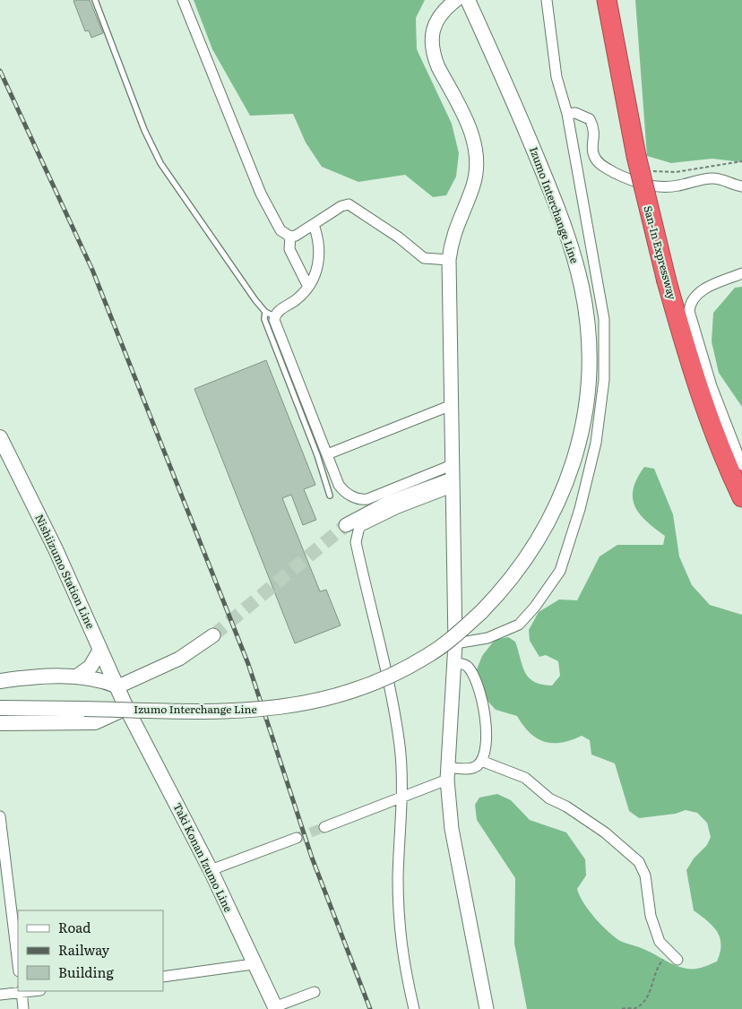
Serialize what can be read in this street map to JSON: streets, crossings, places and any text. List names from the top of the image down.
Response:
{
  "streets": {
    "highway": ["San-In Expressway"],
    "main road": ["Izumo Interchange Line", "Nishiizumo Station Line", "Taki Konan Izumo Line"]
  },
  "crossings": [
    ["Nishiizumo Station Line", "Taki Konan Izumo Line"]
  ],
  "legend": ["Road", "Railway", "Building"]
}
